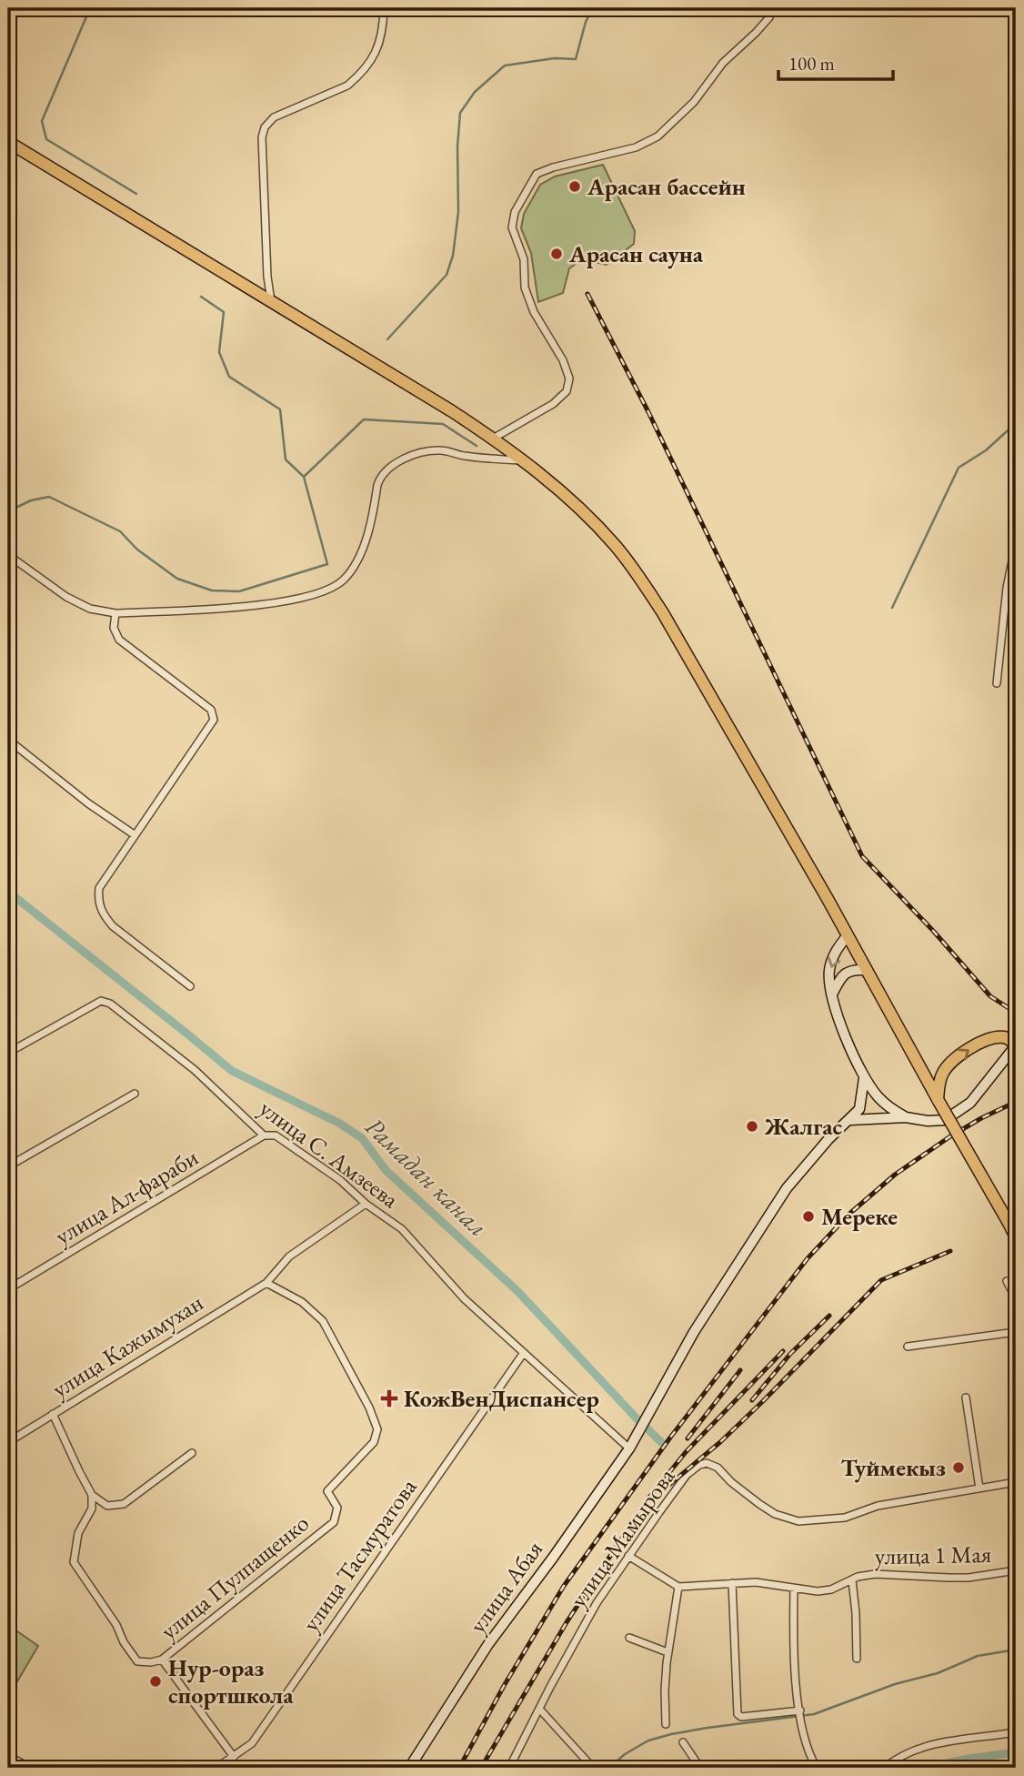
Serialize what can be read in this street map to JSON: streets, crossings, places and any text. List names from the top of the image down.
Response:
{
  "streets": {
    "main road": ["улица Абая"],
    "street": [
      "улица С. Амзеева",
      "улица Ал-фараби",
      "улица Кажымухан",
      "улица Мамырова",
      "улица Тасмуратова",
      "улица 1 Мая",
      "улица Пулпащенко"
    ]
  },
  "crossings": [
    ["улица С. Амзеева", "улица Ал-фараби"],
    ["улица С. Амзеева", "улица Кажымухан"],
    ["улица С. Амзеева", "улица Тасмуратова"],
    ["улица С. Амзеева", "улица Абая"],
    ["улица Кажымухан", "улица Пулпащенко"]
  ],
  "water": ["Рамадан канал"],
  "places": {
    "other": [
      "Арасан бассейн",
      "Арасан сауна",
      "Жалгас",
      "Мереке",
      "Туймекыз",
      "Нур-ораз спортшкола"
    ],
    "health": ["КожВенДиспансер"]
  },
  "scale_bar": "100 m"
}
